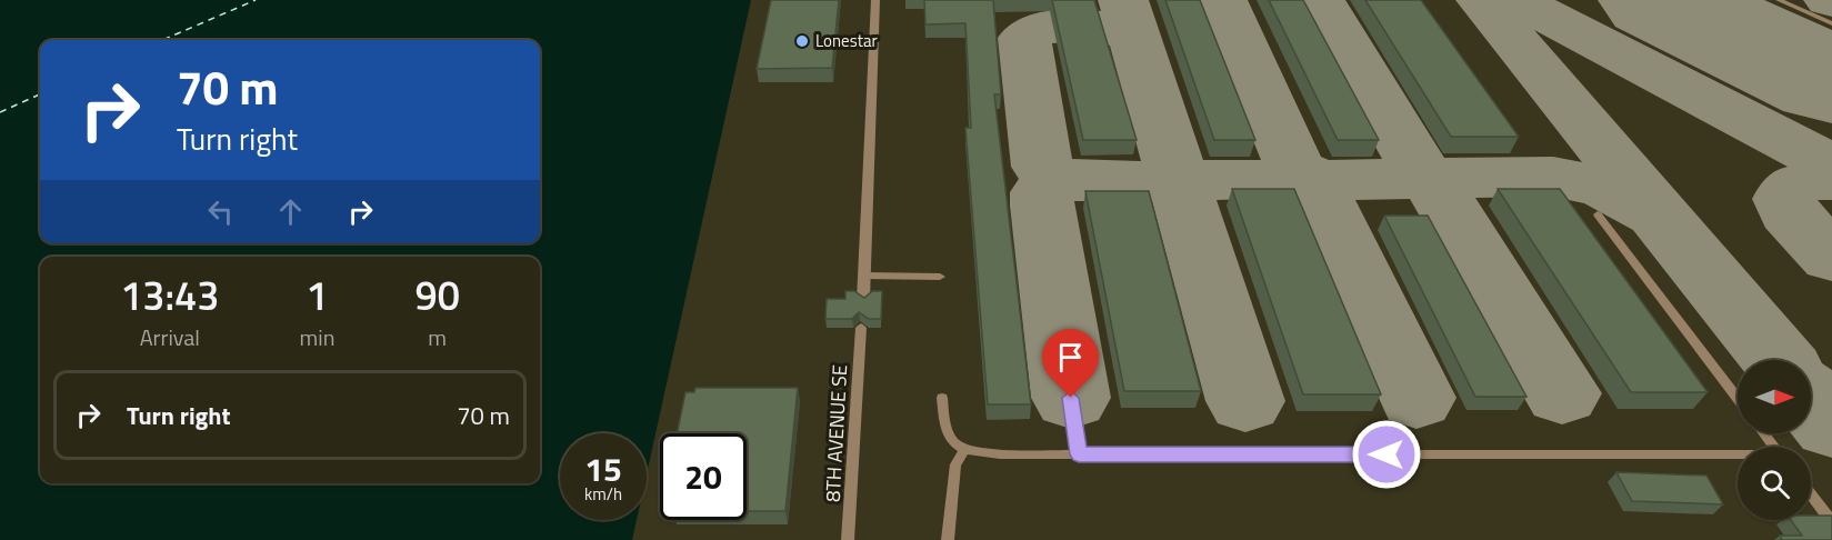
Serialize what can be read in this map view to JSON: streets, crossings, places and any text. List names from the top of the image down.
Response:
{
  "streets": {
    "lane": ["8TH AVENUE SE"]
  },
  "places": ["Lonestar"],
  "north": "right",
  "page": {
    "turn": ["70 m", "Turn right"],
    "eta": [
      "13:43",
      "Arrival",
      "1",
      "min",
      "90",
      "m"
    ],
    "list": [
      {
        "name": "Turn right",
        "value": "70 m"
      }
    ],
    "speed": "15 km/h",
    "limit": "20"
  }
}
